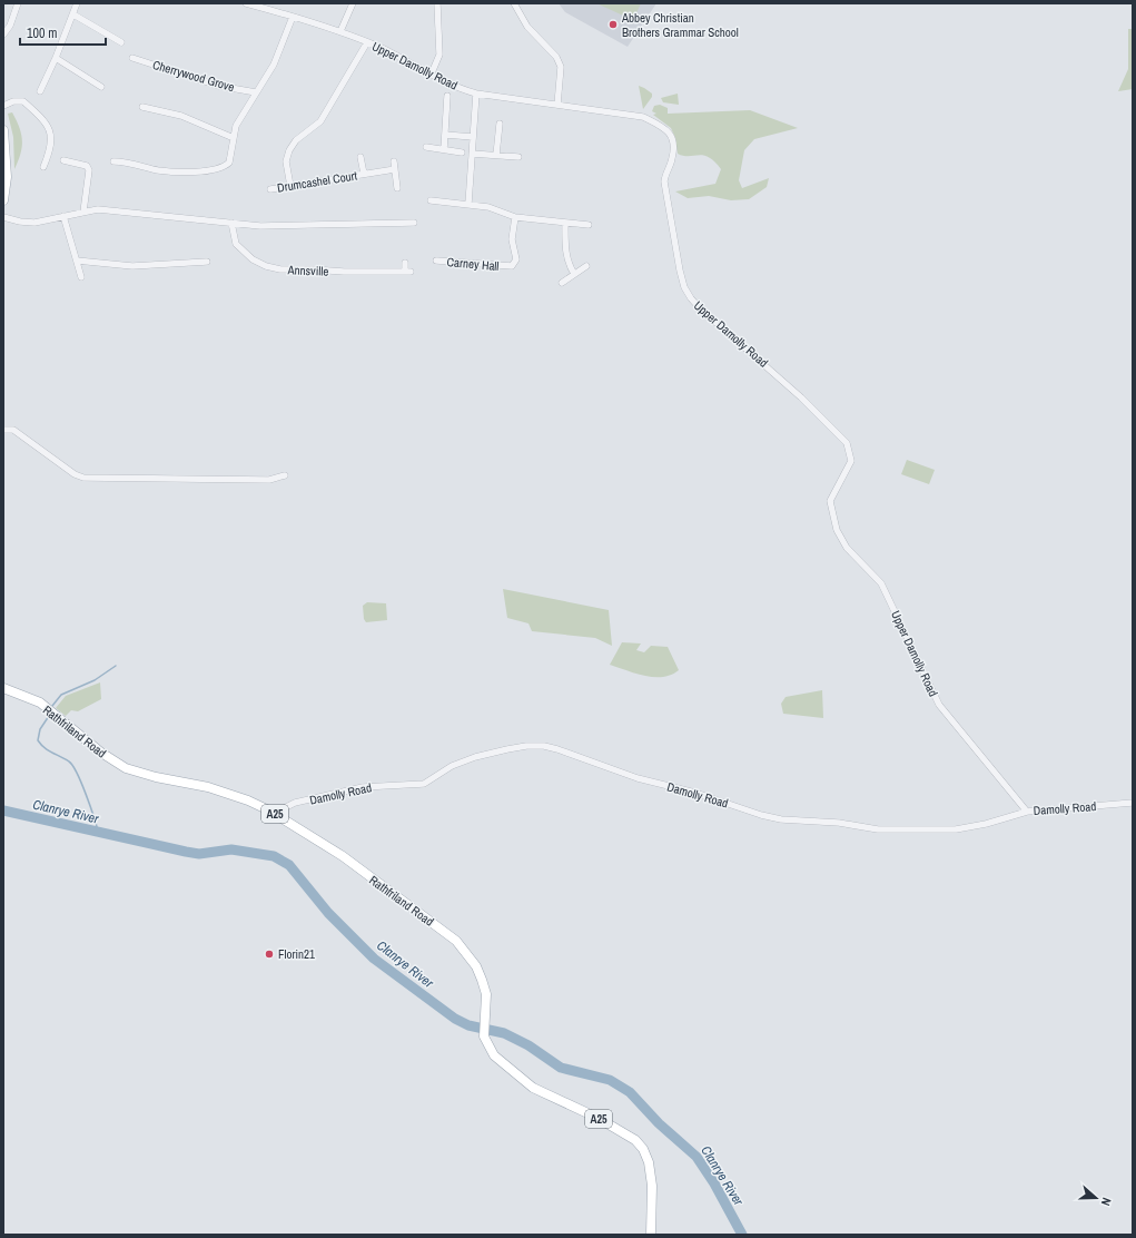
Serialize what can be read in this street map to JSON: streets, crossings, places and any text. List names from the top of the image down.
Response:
{
  "streets": {
    "main road": ["Rathfriland Road", "A25"],
    "street": [
      "Upper Damolly Road",
      "Cherrywood Grove",
      "Drumcashel Court",
      "Carney Hall",
      "Annsville",
      "Damolly Road"
    ]
  },
  "crossings": [
    ["Upper Damolly Road", "Cherrywood Grove"],
    ["Upper Damolly Road", "Damolly Road"],
    ["Rathfriland Road", "Damolly Road"]
  ],
  "water": ["Clanrye River"],
  "places": ["Abbey Christian Brothers Grammar School", "Florin21"],
  "scale_bar": "100 m",
  "north": "right"
}
